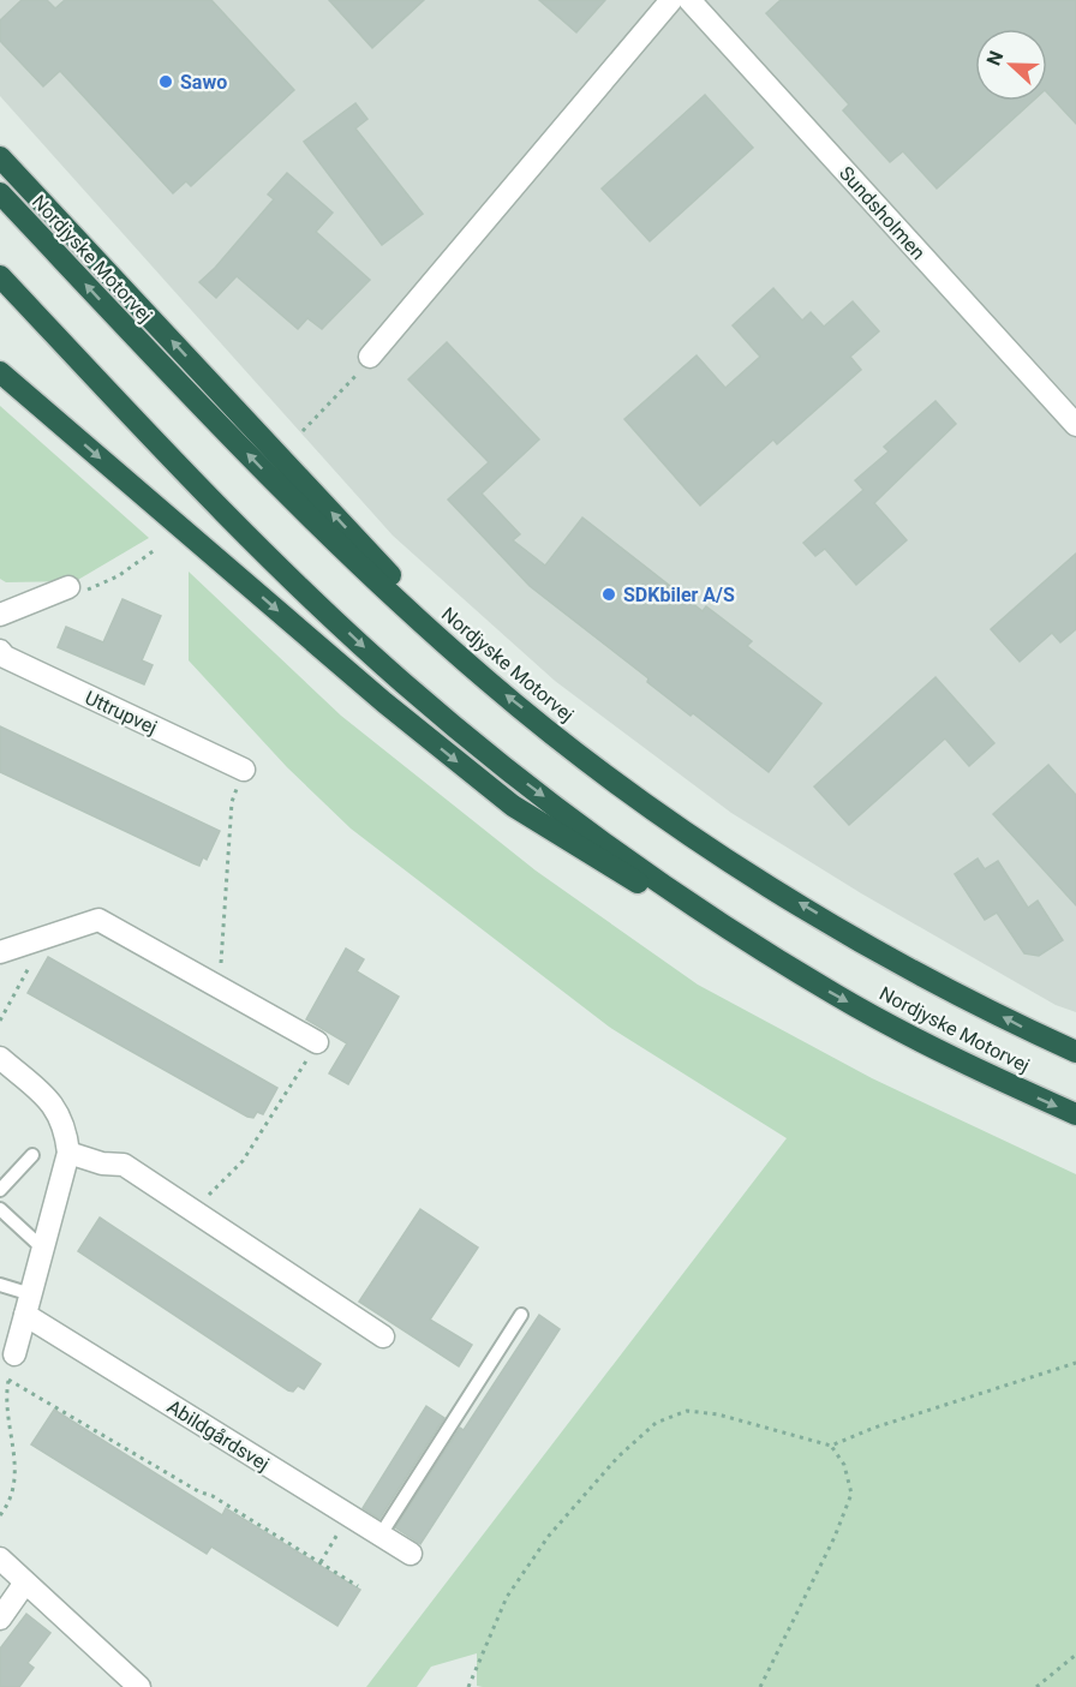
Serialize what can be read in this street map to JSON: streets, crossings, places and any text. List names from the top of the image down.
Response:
{
  "streets": {
    "highway": ["Nordjyske Motorvej"],
    "street": ["Sundsholmen", "Uttrupvej", "Abildgårdsvej"]
  },
  "places": ["Sawo", "SDKbiler A/S"],
  "north": "left"
}
